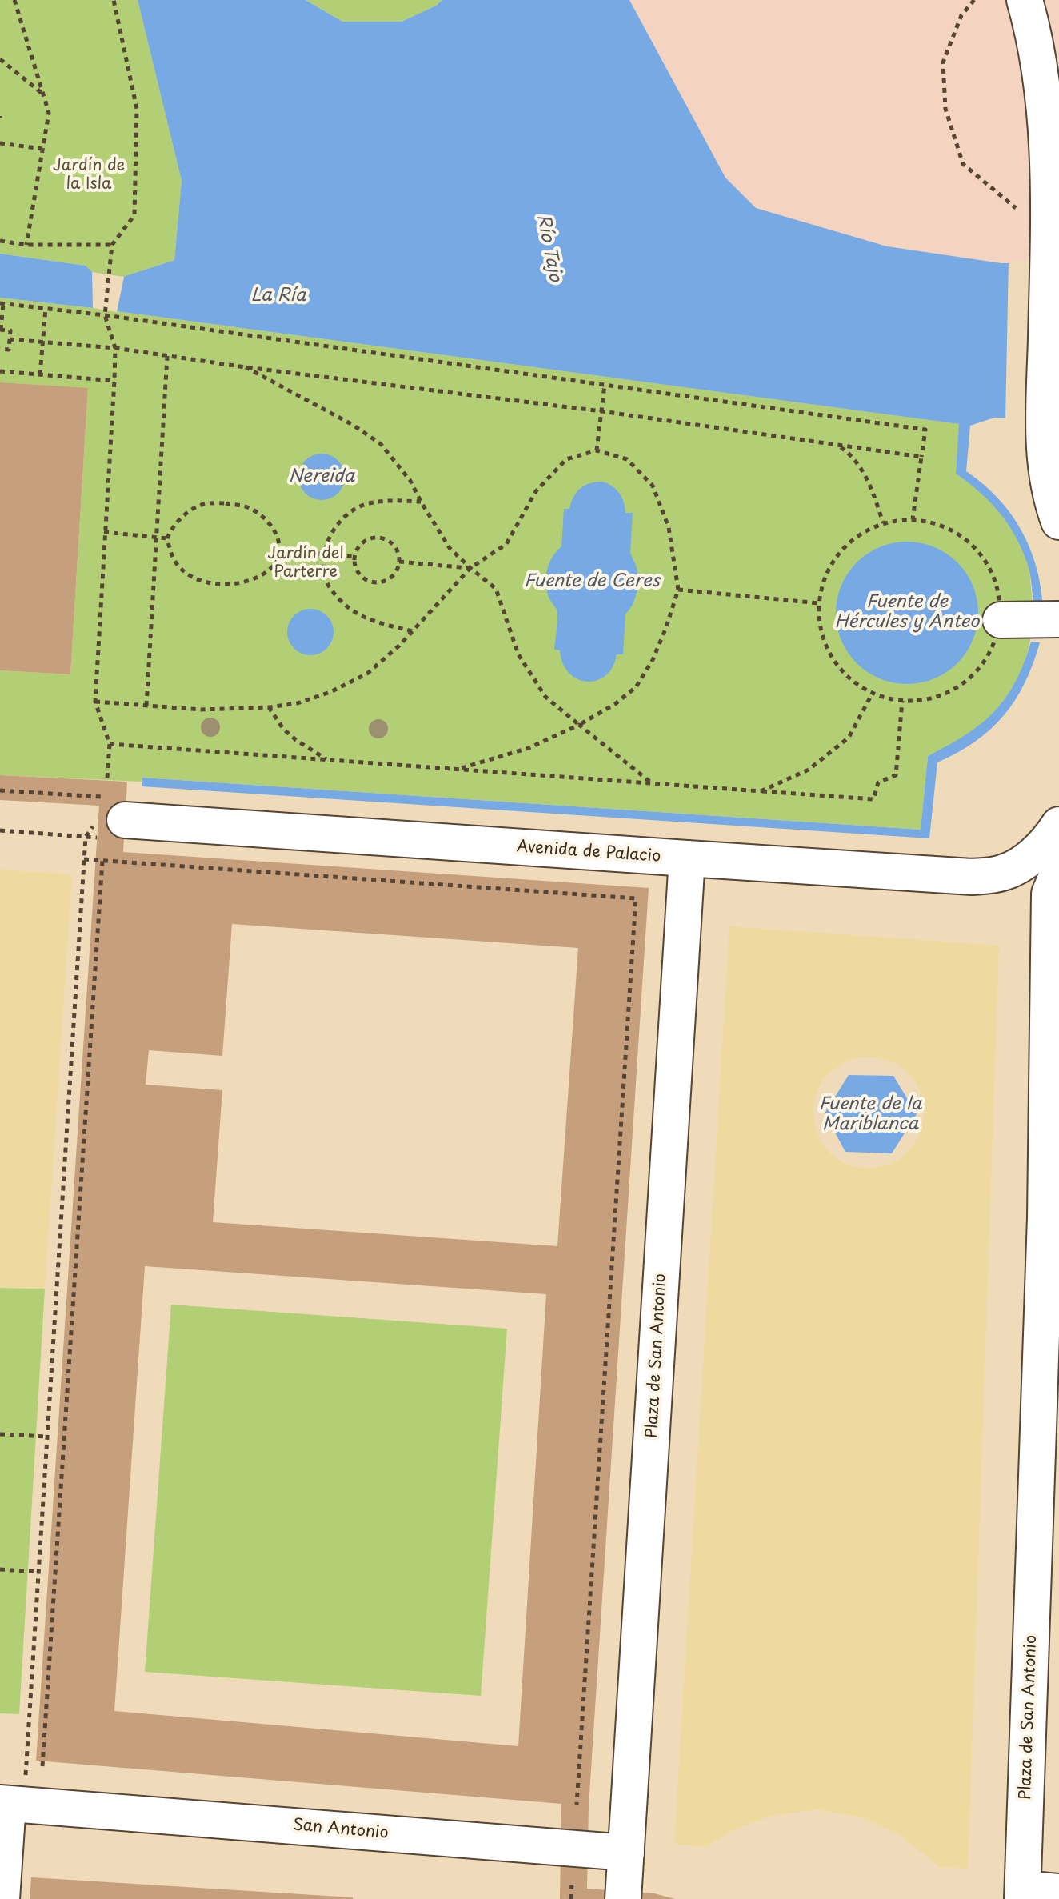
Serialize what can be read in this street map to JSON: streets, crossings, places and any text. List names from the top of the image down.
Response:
{
  "streets": {
    "main road": ["Avenida de Palacio", "Plaza de San Antonio", "San Antonio"]
  },
  "crossings": [
    ["Avenida de Palacio", "Plaza de San Antonio"],
    ["Plaza de San Antonio", "San Antonio"]
  ],
  "water": [
    "Río Tajo",
    "La Ría",
    "Nereida",
    "Fuente de Ceres",
    "Fuente de Hércules y Anteo",
    "Fuente de la Mariblanca"
  ],
  "parks": ["Jardín de la Isla", "Jardín del Parterre"]
}
